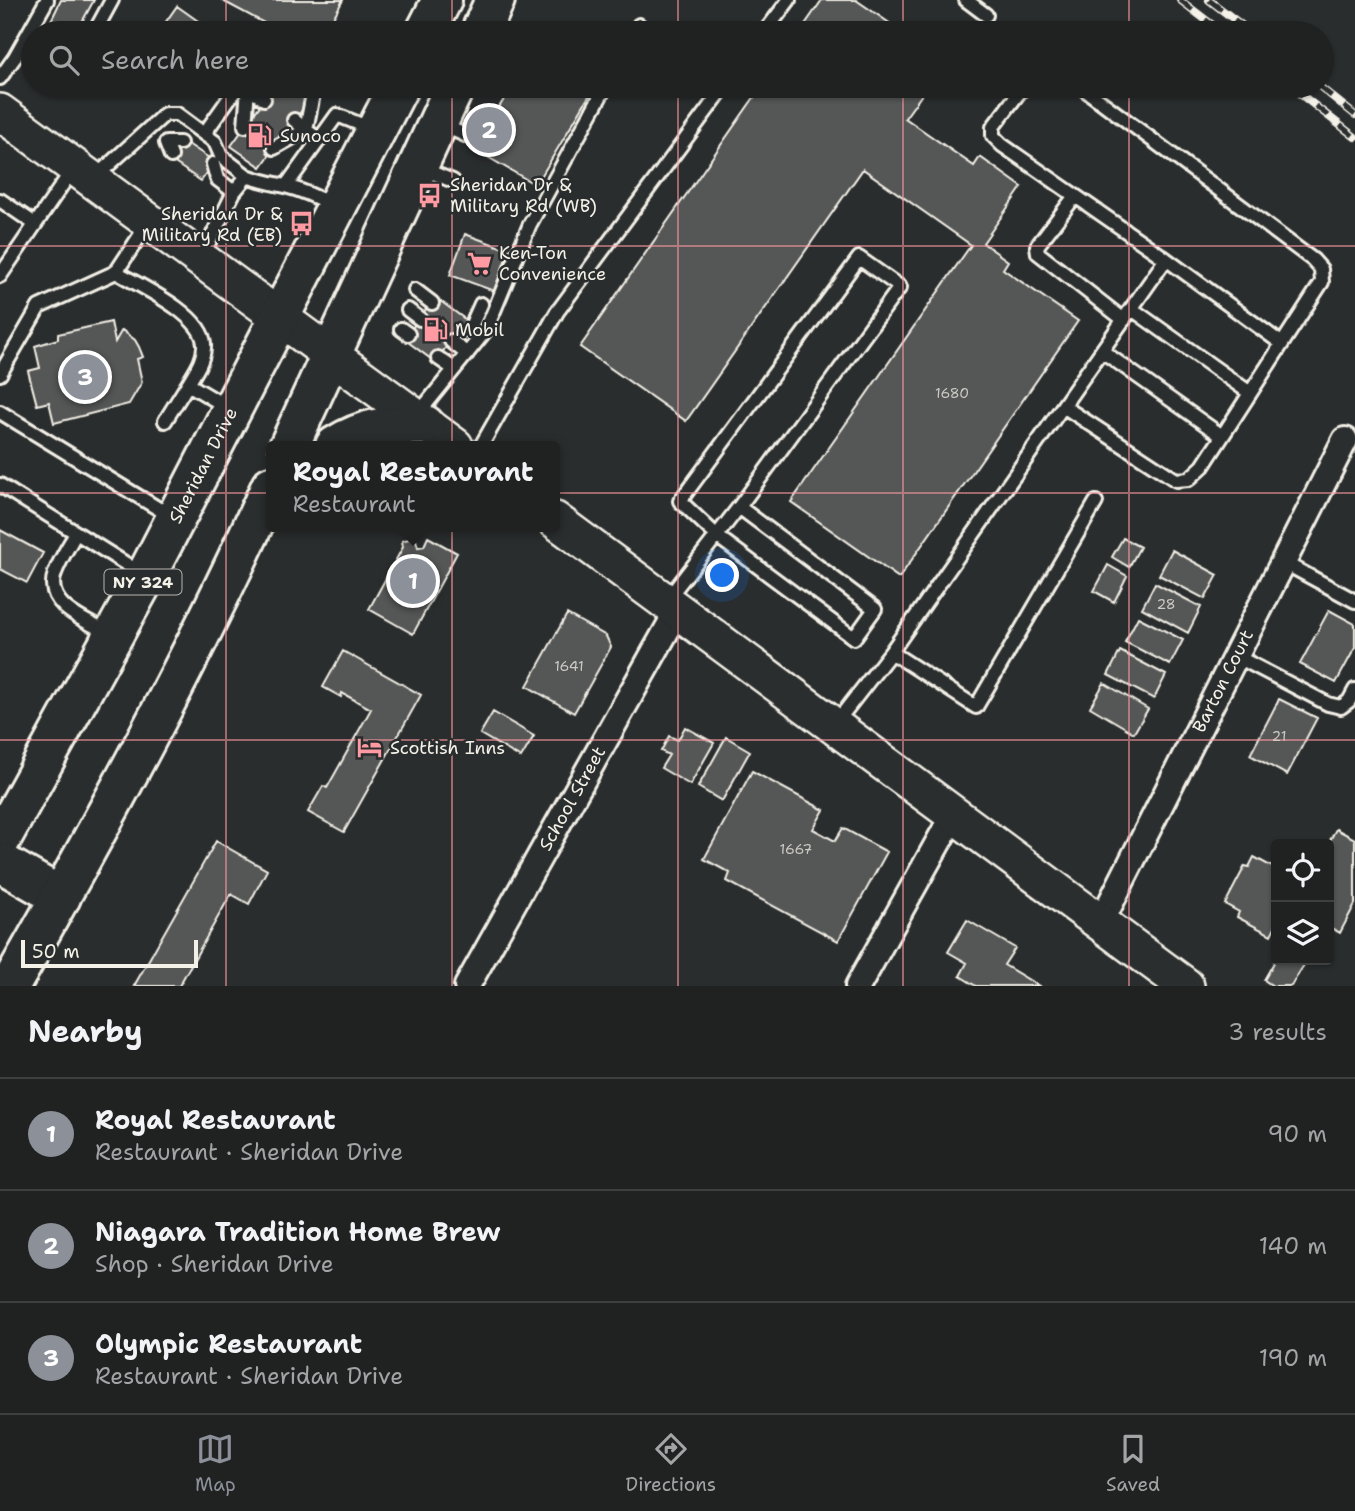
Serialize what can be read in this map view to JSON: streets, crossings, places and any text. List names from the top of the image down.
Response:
{
  "streets": {
    "main road": ["Sheridan Drive", "NY 324"],
    "street": ["Barton Court", "School Street"]
  },
  "places": {
    "fuel station": ["Sunoco", "Mobil"],
    "bus stop": ["Sheridan Dr & Military Rd (WB)", "Sheridan Dr & Military Rd (EB)"],
    "supermarket": ["Ken-Ton Convenience"],
    "hotel": ["Scottish Inns"]
  },
  "house_numbers": [
    "1680",
    "28",
    "1641",
    "21",
    "1667"
  ],
  "scale_bar": "50 m",
  "page": {
    "search": "Search here",
    "pins": ["2", "3", "1"],
    "popup": ["Royal Restaurant", "Restaurant"],
    "scale": "50 m",
    "heading": ["Nearby", "3 results"],
    "list": [
      {
        "mark": "1",
        "name": "Royal Restaurant",
        "note": "Restaurant · Sheridan Drive",
        "value": "90 m"
      },
      {
        "mark": "2",
        "name": "Niagara Tradition Home Brew",
        "note": "Shop · Sheridan Drive",
        "value": "140 m"
      },
      {
        "mark": "3",
        "name": "Olympic Restaurant",
        "note": "Restaurant · Sheridan Drive",
        "value": "190 m"
      }
    ],
    "nav": ["Map", "Directions", "Saved"]
  }
}
